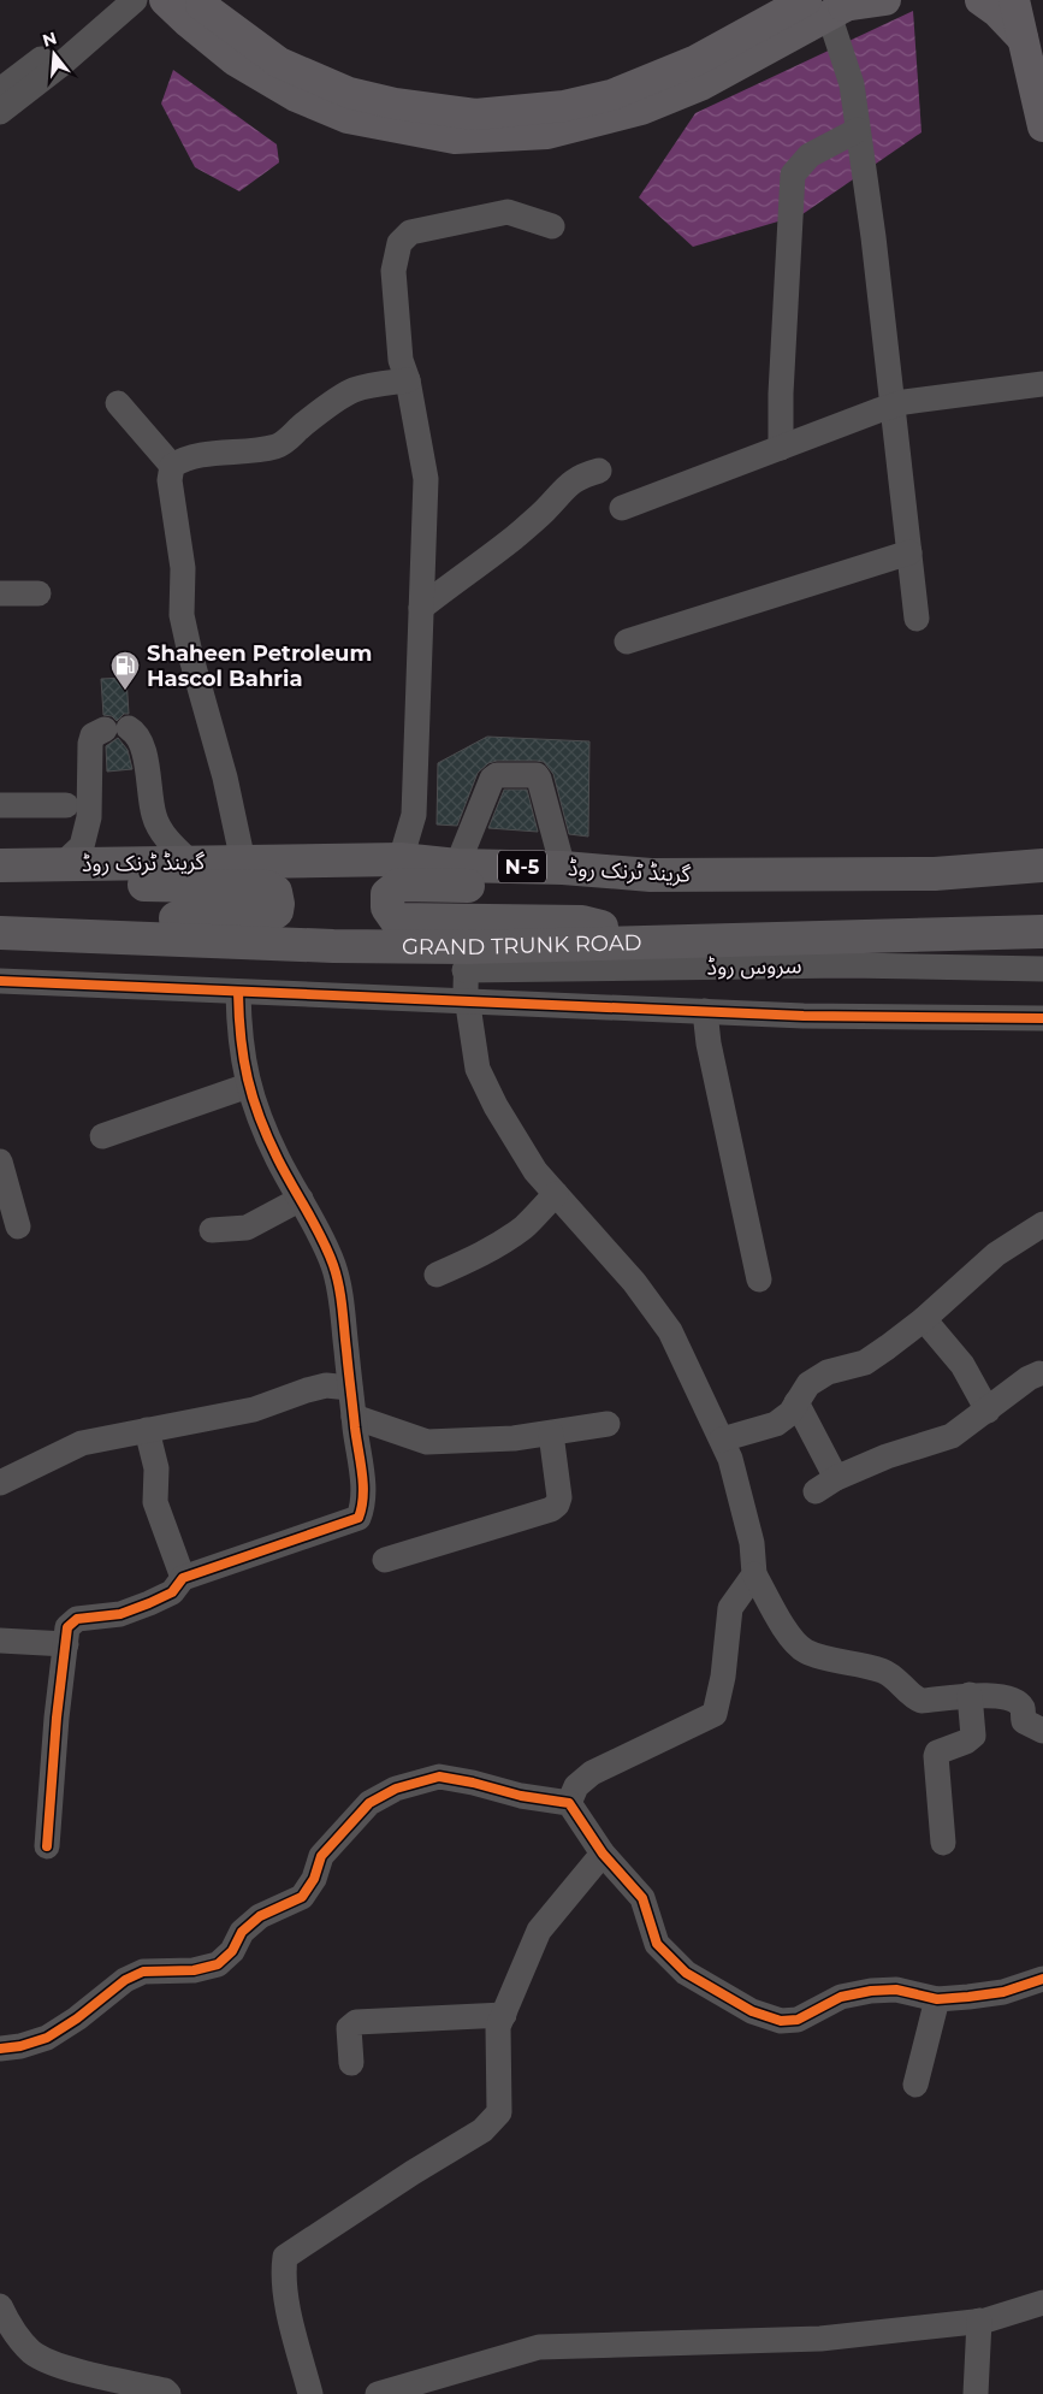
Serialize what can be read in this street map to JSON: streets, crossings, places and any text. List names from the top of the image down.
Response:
{
  "streets": {
    "highway": ["گرینڈ ٹرنک روڈ", "N-5", "GRAND TRUNK ROAD"],
    "street": ["سروس روڈ"]
  },
  "crossings": [
    ["GRAND TRUNK ROAD", "سروس روڈ"]
  ],
  "places": {
    "fuel station": ["Shaheen Petroleum Hascol Bahria"]
  },
  "north": "top"
}
